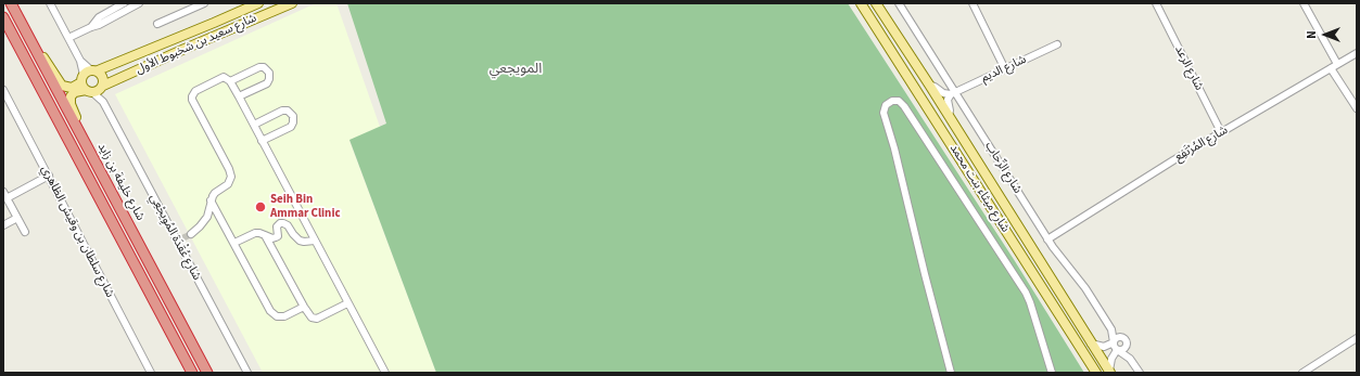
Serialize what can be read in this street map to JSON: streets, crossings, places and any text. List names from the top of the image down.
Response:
{
  "streets": {
    "highway": ["شارع خليفة بن زايد"],
    "main road": ["شارع سعيد بن شخبوط الأول", "شارع ميثاء بنت محمد"],
    "street": [
      "شارع الرعد",
      "شارع الديم",
      "شارع المُرْتَفِع",
      "شارع الرِّحاب",
      "شارع سلطان بن وقيش الظاهري",
      "شارع عُقْدَة المُوِيجْعِي"
    ]
  },
  "crossings": [
    ["شارع سعيد بن شخبوط الأول", "شارع خليفة بن زايد"],
    ["شارع سعيد بن شخبوط الأول", "شارع عُقْدَة المُوِيجْعِي"],
    ["شارع الرعد", "شارع المُرْتَفِع"],
    ["شارع الديم", "شارع الرِّحاب"],
    ["شارع المُرْتَفِع", "شارع الرِّحاب"]
  ],
  "districts": ["المويجعي"],
  "places": ["Seih Bin Ammar Clinic"],
  "north": "left"
}
